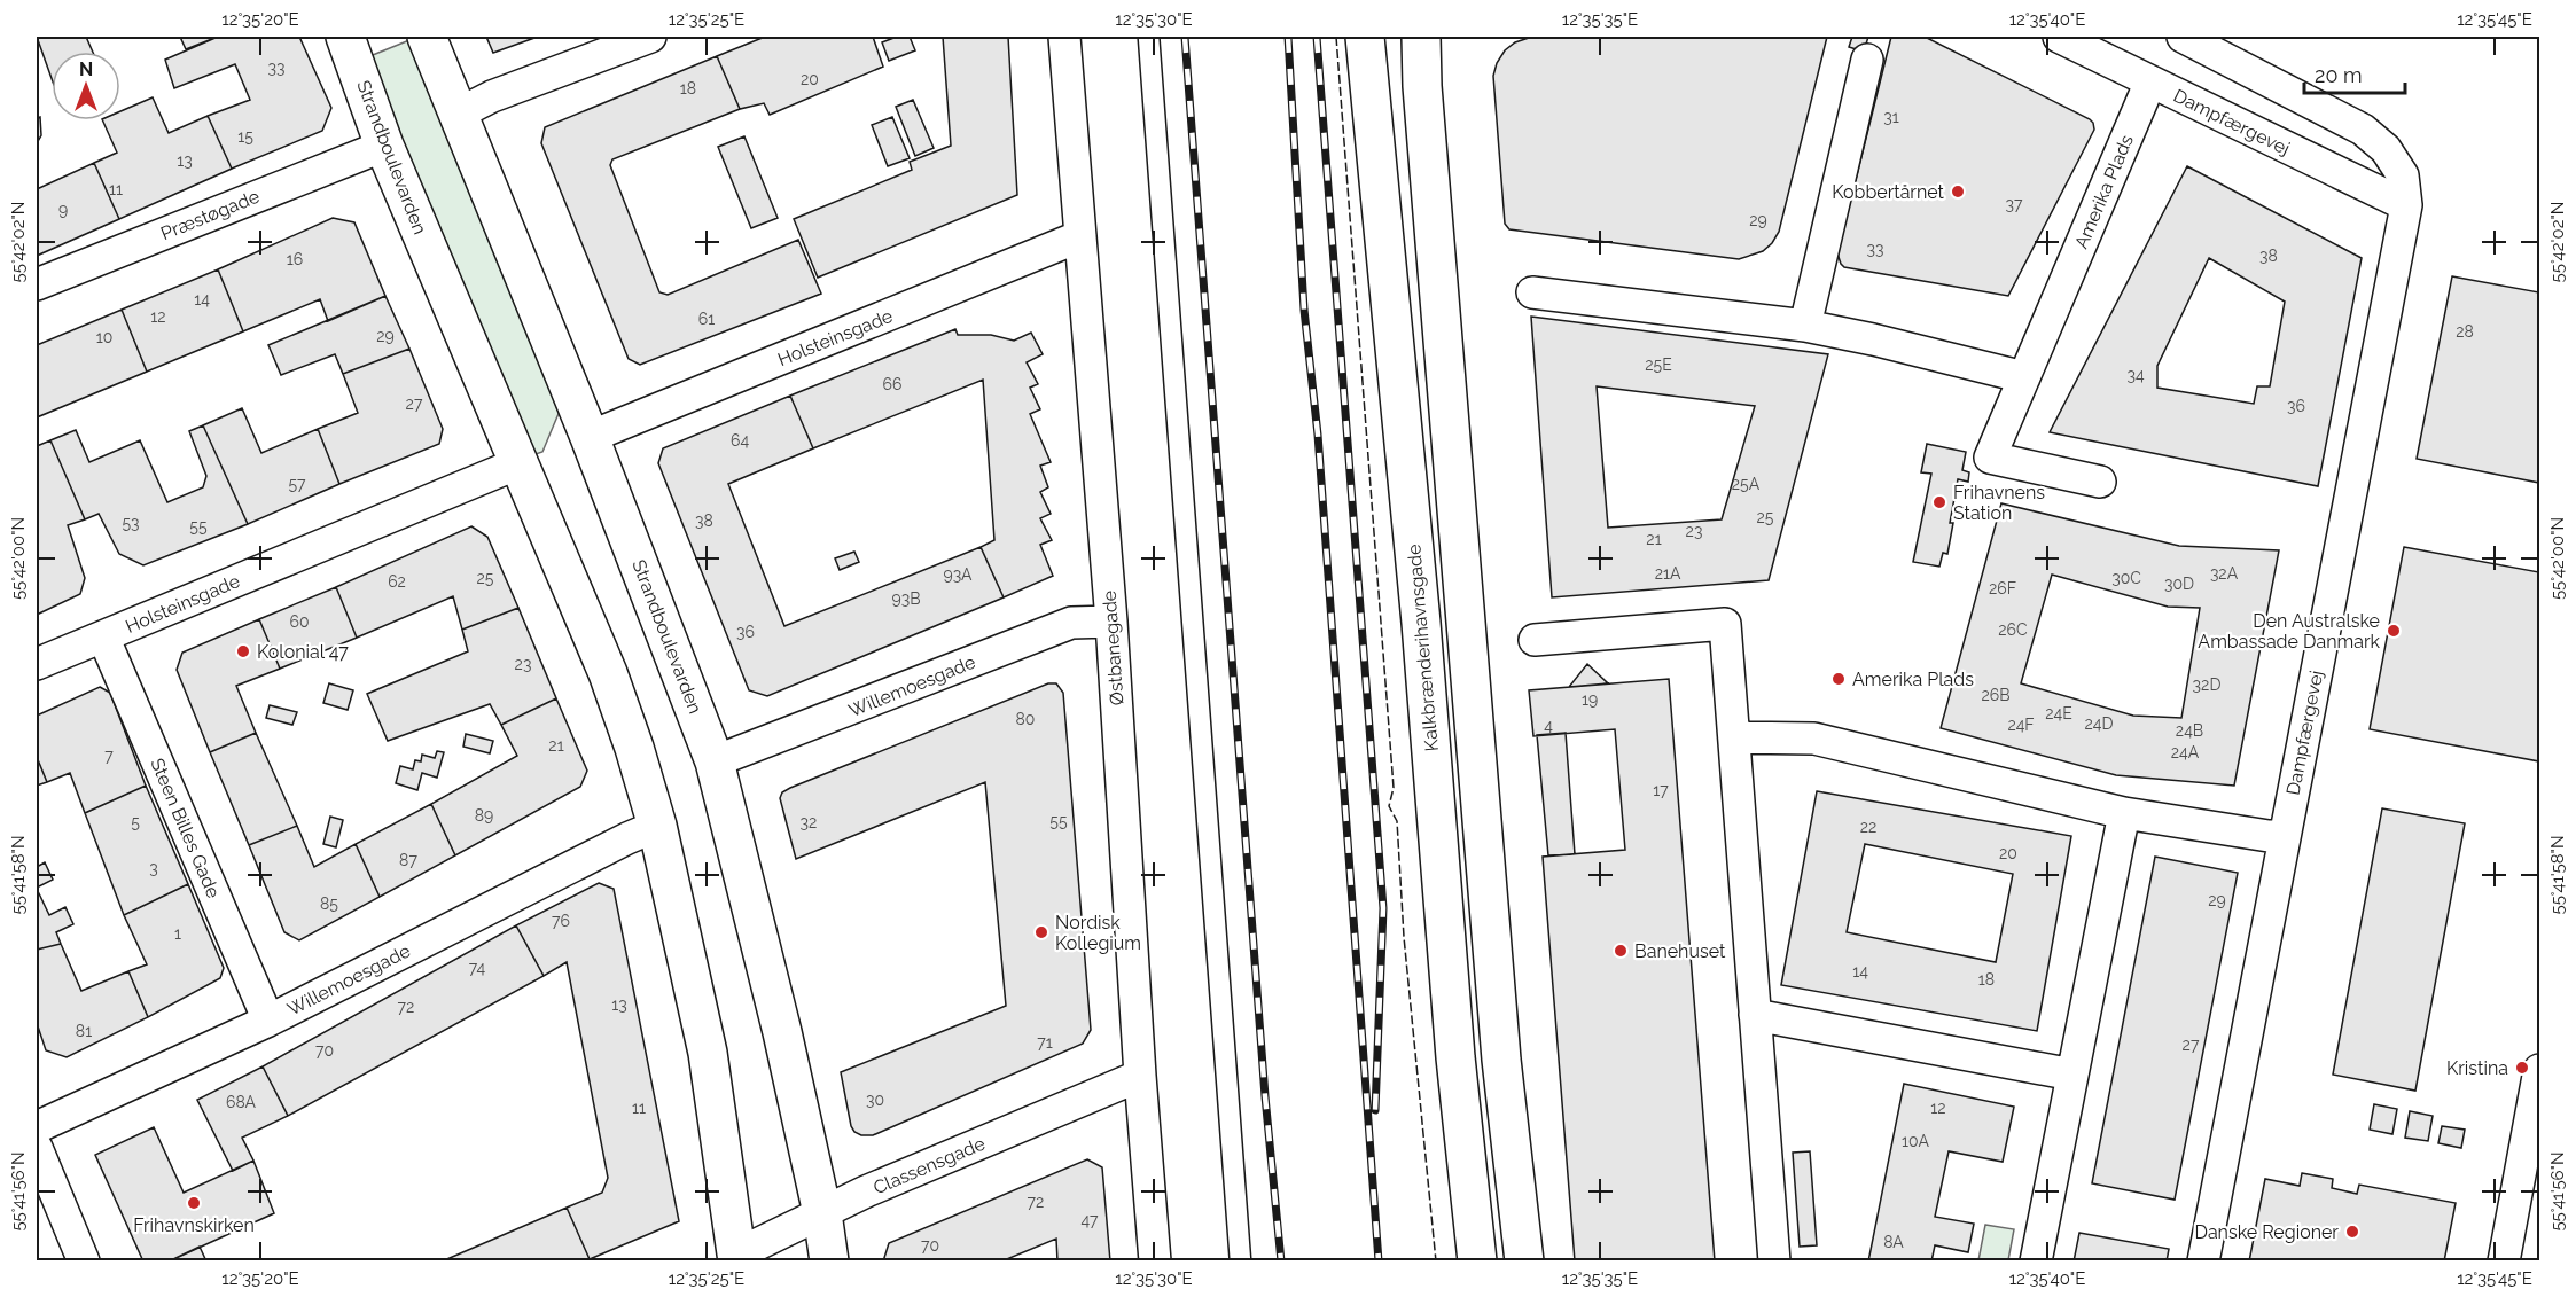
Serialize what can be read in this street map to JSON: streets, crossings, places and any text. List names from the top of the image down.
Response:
{
  "streets": {
    "street": [
      "Dampfærgevej",
      "Strandboulevarden",
      "Amerika Plads",
      "Præstøgade",
      "Holsteinsgade",
      "Østbanegade",
      "Kalkbrænderihavnsgade",
      "Willemoesgade",
      "Steen Billes Gade",
      "Classensgade"
    ]
  },
  "crossings": [
    ["Dampfærgevej", "Amerika Plads"],
    ["Strandboulevarden", "Præstøgade"],
    ["Strandboulevarden", "Holsteinsgade"],
    ["Strandboulevarden", "Willemoesgade"],
    ["Strandboulevarden", "Classensgade"],
    ["Holsteinsgade", "Østbanegade"],
    ["Holsteinsgade", "Steen Billes Gade"],
    ["Østbanegade", "Willemoesgade"],
    ["Østbanegade", "Classensgade"],
    ["Willemoesgade", "Steen Billes Gade"]
  ],
  "places": [
    "Kobbertårnet",
    "Frihavnens Station",
    "Den Australske Ambassade Danmark",
    "Kolonial 47",
    "Amerika Plads",
    "Nordisk Kollegium",
    "Banehuset",
    "Kristina",
    "Frihavnskirken",
    "Danske Regioner"
  ],
  "house_numbers": [
    "33",
    "20",
    "18",
    "31",
    "15",
    "13",
    "11",
    "37",
    "9",
    "29",
    "33",
    "38",
    "16",
    "14",
    "12",
    "61",
    "28",
    "29",
    "10",
    "25E",
    "34",
    "66",
    "27",
    "36",
    "64",
    "57",
    "25A",
    "25",
    "38",
    "53",
    "55",
    "23",
    "21",
    "21A",
    "32A",
    "93A",
    "25",
    "30C",
    "62",
    "30D",
    "26F",
    "93B",
    "60",
    "26C",
    "36",
    "23",
    "32D",
    "26B",
    "19",
    "24E",
    "80",
    "24D",
    "24F",
    "4",
    "24B",
    "21",
    "24A",
    "7",
    "17",
    "89",
    "55",
    "5",
    "32",
    "22",
    "20",
    "87",
    "3",
    "29",
    "85",
    "76",
    "1",
    "74",
    "14",
    "18",
    "13",
    "72",
    "81",
    "71",
    "27",
    "70",
    "30",
    "68A",
    "11",
    "12",
    "10A",
    "72",
    "47",
    "8A",
    "70"
  ],
  "scale_bar": "20 m",
  "north": "top",
  "coordinates": [
    "12°35'20\"E",
    "12°35'25\"E",
    "12°35'30\"E",
    "12°35'35\"E",
    "12°35'40\"E",
    "12°35'45\"E",
    "55°42'02\"N",
    "55°42'00\"N",
    "55°41'58\"N",
    "55°41'56\"N"
  ]
}
